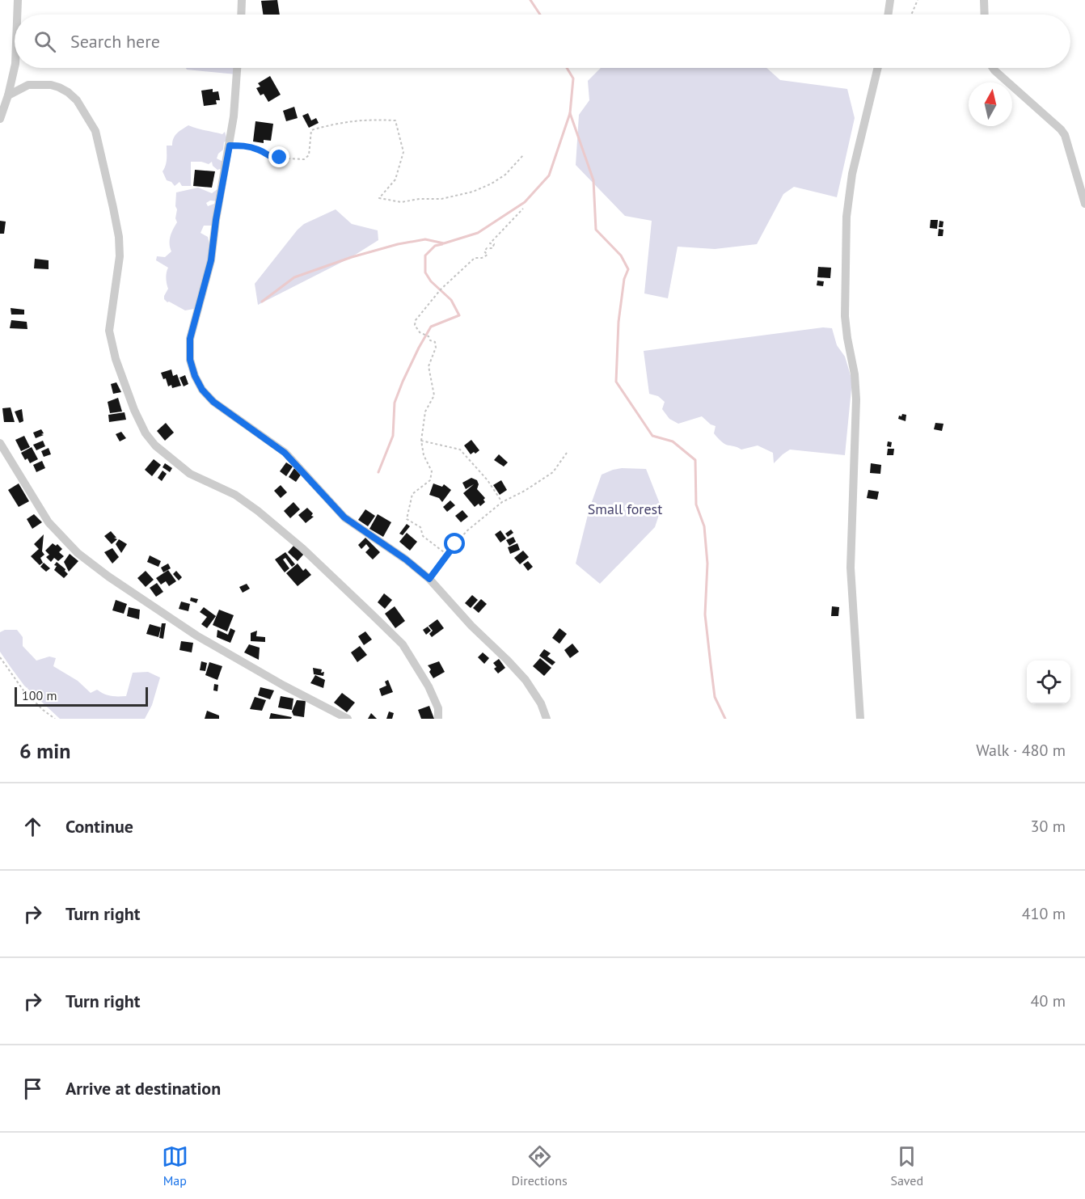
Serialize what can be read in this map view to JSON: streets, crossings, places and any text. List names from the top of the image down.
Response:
{
  "parks": ["Small forest"],
  "scale_bar": "100 m",
  "north": "top",
  "page": {
    "search": "Search here",
    "scale": "100 m",
    "heading": ["6 min", "Walk · 480 m"],
    "list": [
      ["Continue", "30 m"],
      ["Turn right", "410 m"],
      ["Turn right", "40 m"],
      "Arrive at destination"
    ],
    "nav": ["Map", "Directions", "Saved"]
  }
}
